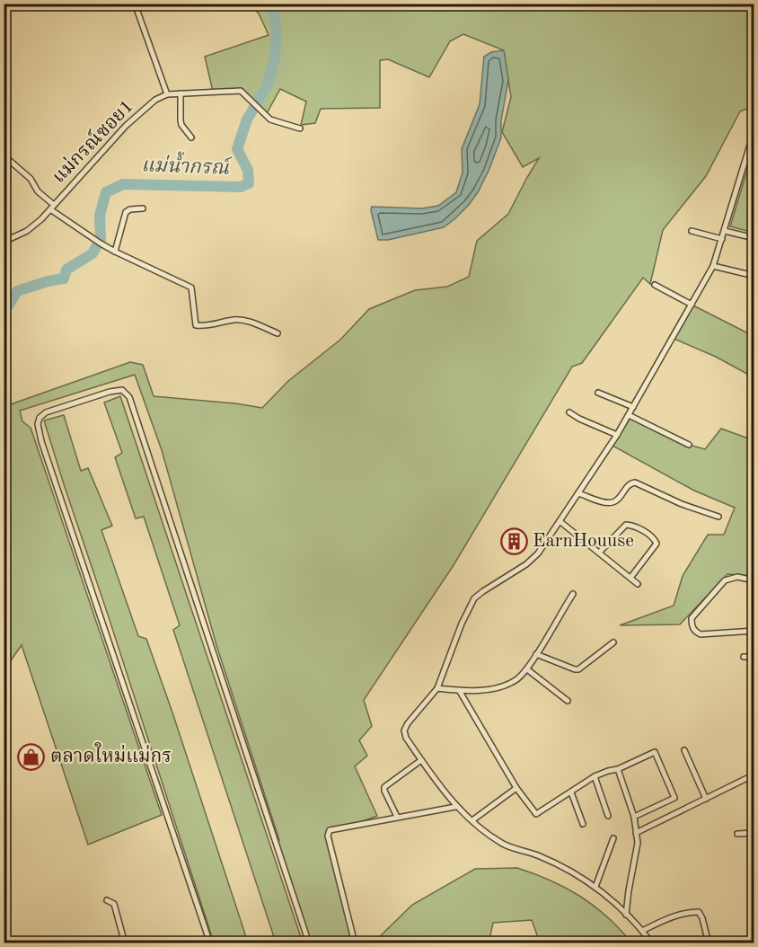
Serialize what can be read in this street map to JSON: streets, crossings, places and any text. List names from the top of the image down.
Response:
{
  "streets": {
    "street": ["แม่กรณ์ซอย1"]
  },
  "water": ["แม่น้ำกรณ์"],
  "places": {
    "building": ["EarnHouuse"],
    "shop": ["ตลาดใหม่แม่กร"]
  }
}
